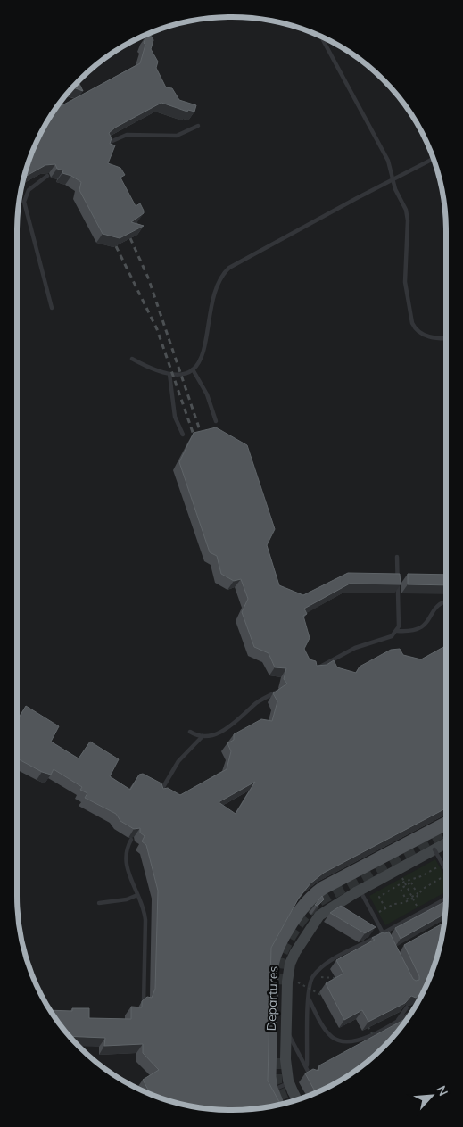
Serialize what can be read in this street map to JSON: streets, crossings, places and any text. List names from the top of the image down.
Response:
{
  "streets": {
    "main road": ["Departures"]
  },
  "north": "top right"
}
